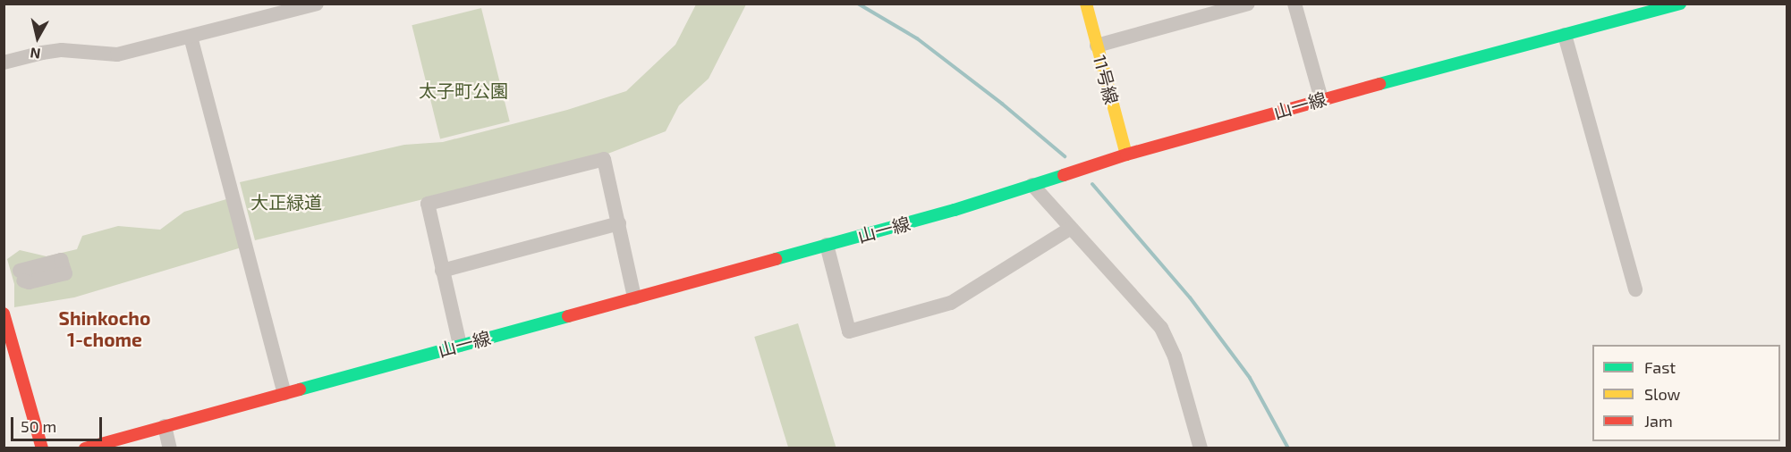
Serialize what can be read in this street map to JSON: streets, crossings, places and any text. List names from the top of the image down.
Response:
{
  "streets": {
    "street": ["11号線", "山一線"]
  },
  "crossings": [
    ["11号線", "山一線"]
  ],
  "districts": ["Shinkocho 1-chome"],
  "parks": ["太子町公園", "大正緑道"],
  "legend": ["Fast", "Slow", "Jam"],
  "scale_bar": "50 m",
  "north": "bottom"
}
